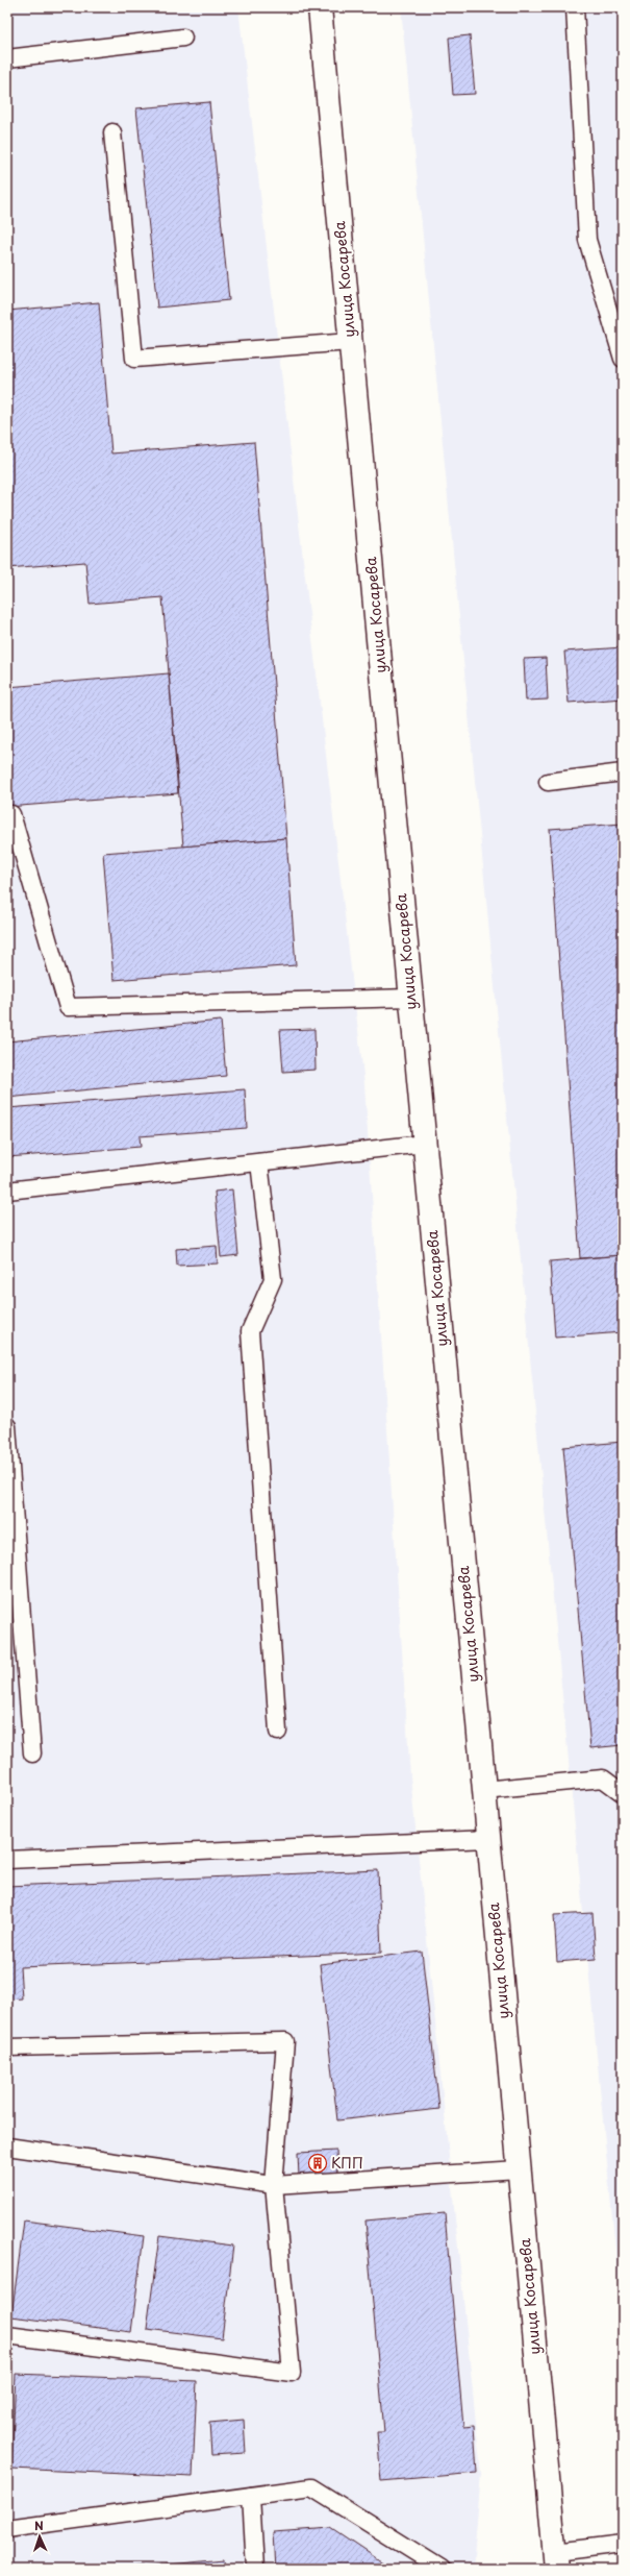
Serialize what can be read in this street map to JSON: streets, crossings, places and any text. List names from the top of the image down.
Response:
{
  "streets": {
    "street": ["улица Косарева"]
  },
  "places": {
    "building": ["КПП"]
  },
  "north": "top"
}
